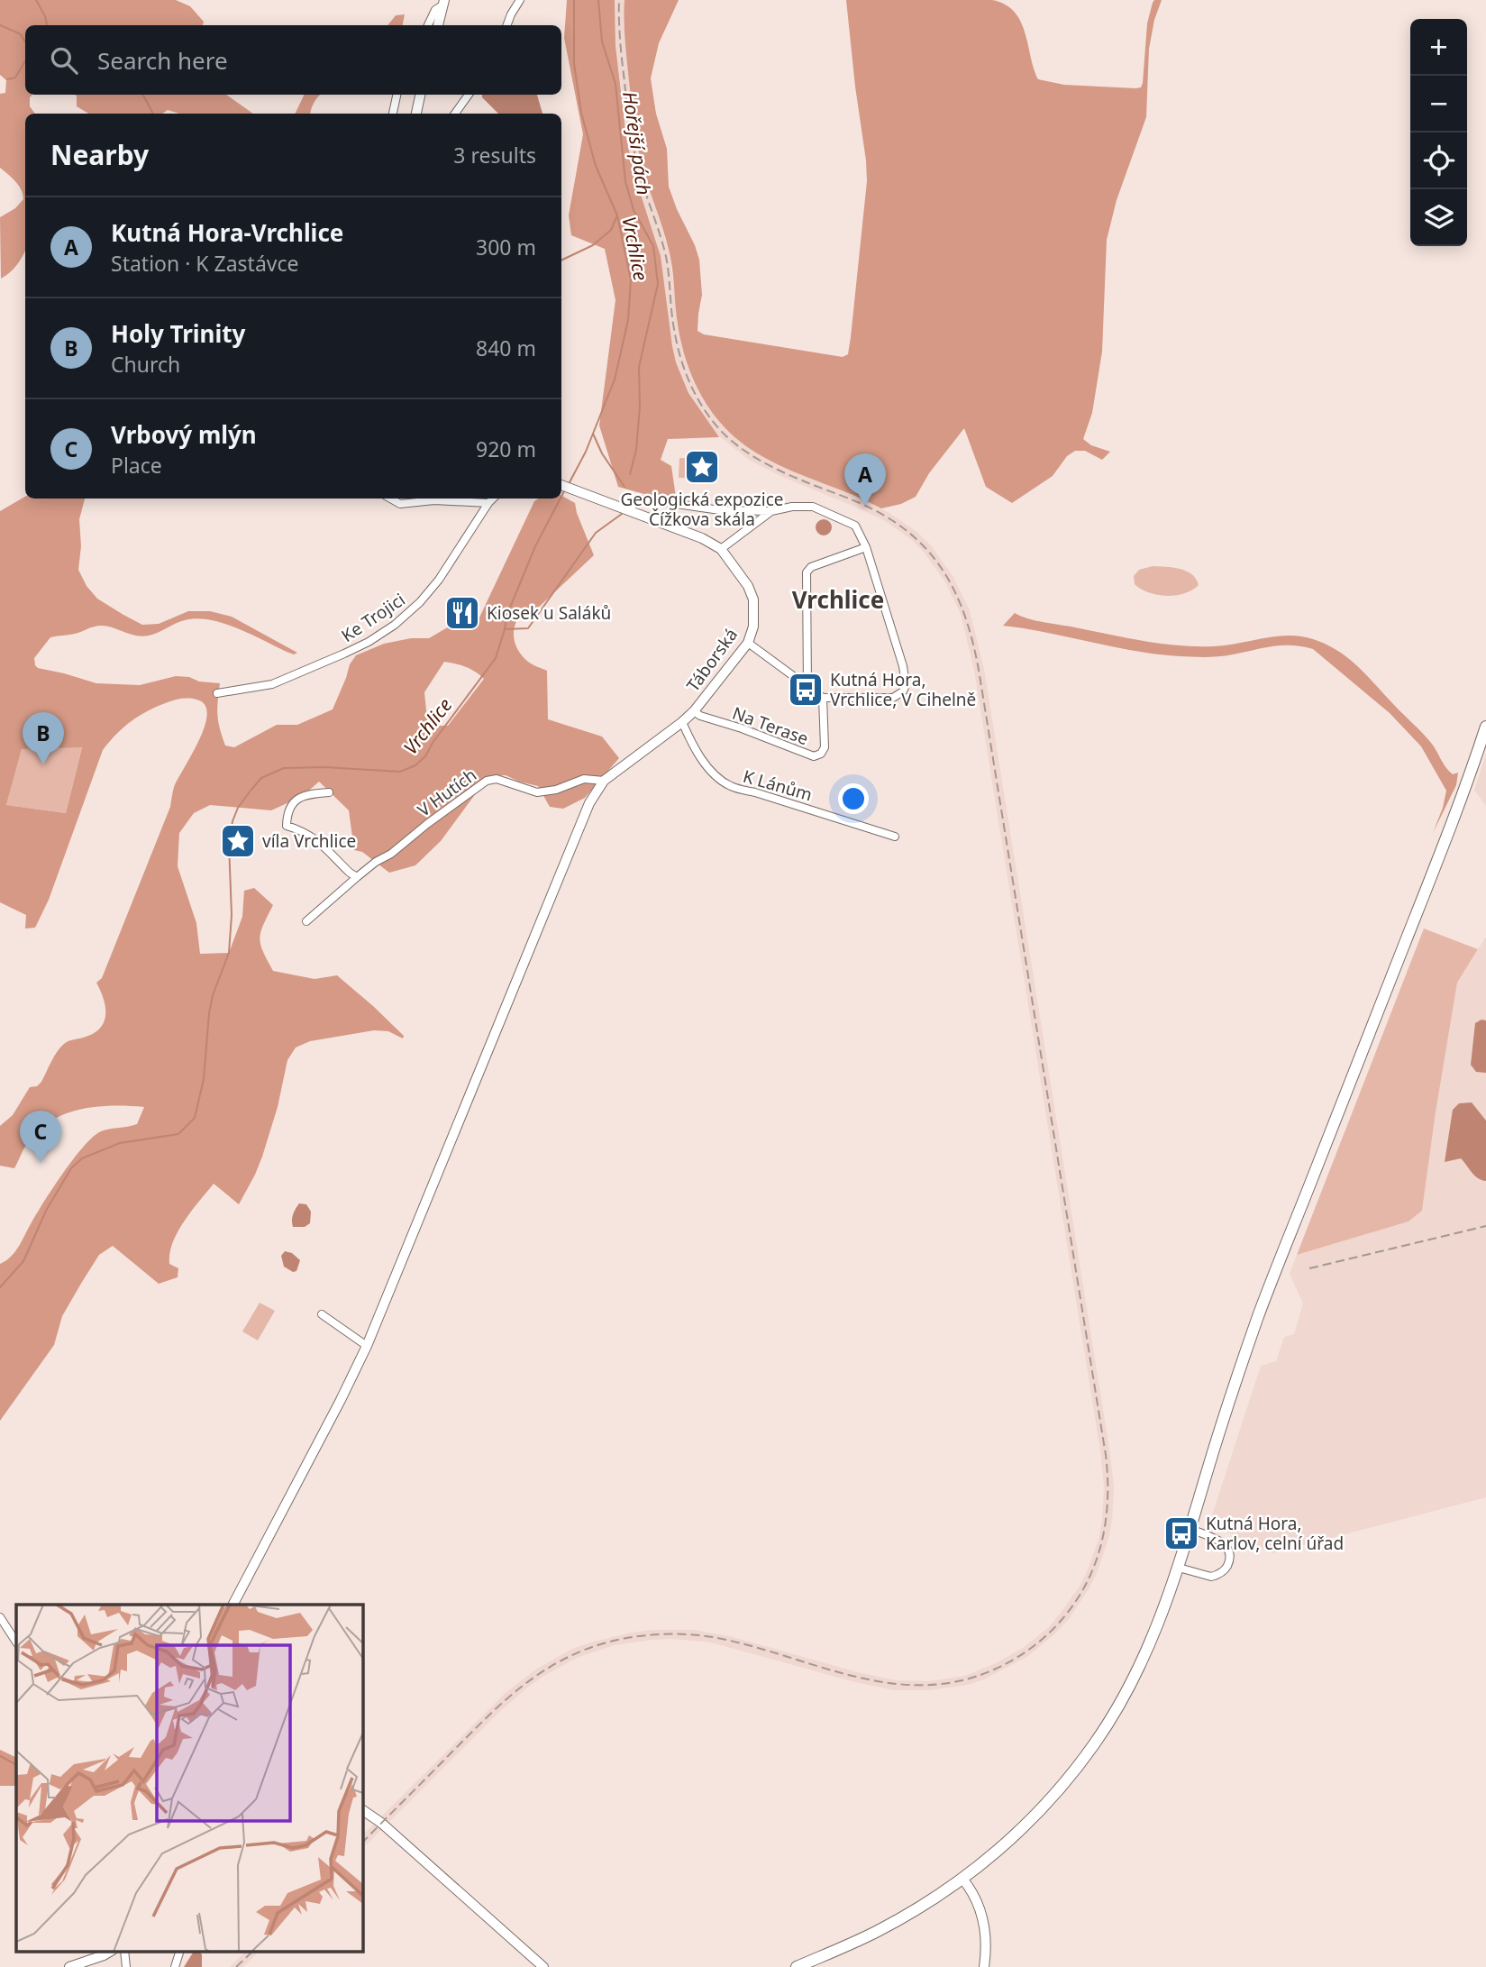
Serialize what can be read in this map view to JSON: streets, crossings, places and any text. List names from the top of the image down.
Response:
{
  "streets": {
    "street": [
      "Ke Trojici",
      "Táborská",
      "Na Terase",
      "K Lánům",
      "V Hutích"
    ]
  },
  "crossings": [
    ["Táborská", "Na Terase"],
    ["Táborská", "K Lánům"],
    ["Táborská", "V Hutích"]
  ],
  "districts": ["Vrchlice"],
  "water": ["Hořejší pách", "Vrchlice"],
  "places": {
    "place": ["Geologická expozice Čížkova skála", "víla Vrchlice"],
    "restaurant": ["Kiosek u Saláků"],
    "bus stop": ["Kutná Hora, Vrchlice, V Cihelně", "Kutná Hora, Karlov, celní úřad"]
  },
  "page": {
    "map_buttons": ["+", "−"],
    "search": "Search here",
    "heading": ["Nearby", "3 results"],
    "list": [
      {
        "mark": "A",
        "name": "Kutná Hora-Vrchlice",
        "note": "Station · K Zastávce",
        "value": "300 m"
      },
      {
        "mark": "B",
        "name": "Holy Trinity",
        "note": "Church",
        "value": "840 m"
      },
      {
        "mark": "C",
        "name": "Vrbový mlýn",
        "note": "Place",
        "value": "920 m"
      }
    ],
    "pins": ["A", "B", "C"]
  }
}
